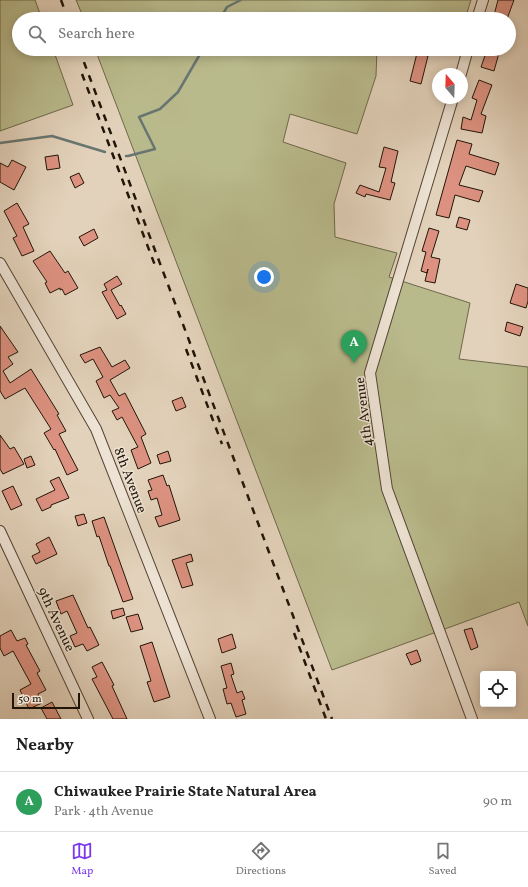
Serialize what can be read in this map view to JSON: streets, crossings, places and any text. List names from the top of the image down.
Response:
{
  "streets": {
    "street": ["4th Avenue", "8th Avenue", "9th Avenue"]
  },
  "scale_bar": "50 m",
  "north": "top",
  "page": {
    "search": "Search here",
    "pins": "A",
    "scale": "50 m",
    "heading": "Nearby",
    "list": [
      {
        "mark": "A",
        "name": "Chiwaukee Prairie State Natural Area",
        "note": "Park · 4th Avenue",
        "value": "90 m"
      }
    ],
    "nav": ["Map", "Directions", "Saved"]
  }
}
